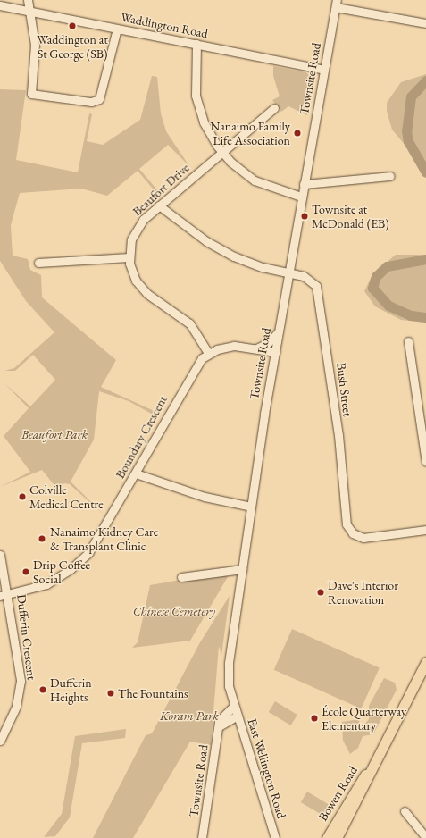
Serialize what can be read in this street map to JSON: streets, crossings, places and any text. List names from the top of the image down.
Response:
{
  "streets": {
    "main road": ["Bowen Road"],
    "street": [
      "Waddington Road",
      "Townsite Road",
      "Beaufort Drive",
      "Bush Street",
      "Boundary Crescent",
      "Dufferin Crescent",
      "East Wellington Road"
    ]
  },
  "crossings": [
    ["Waddington Road", "Townsite Road"],
    ["Townsite Road", "Bush Street"],
    ["Townsite Road", "Boundary Crescent"],
    ["Townsite Road", "East Wellington Road"],
    ["Beaufort Drive", "Bush Street"],
    ["Beaufort Drive", "Boundary Crescent"],
    ["Boundary Crescent", "Dufferin Crescent"]
  ],
  "parks": ["Beaufort Park", "Chinese Cemetery", "Koram Park"],
  "places": [
    "Waddington at St George (SB)",
    "Nanaimo Family Life Association",
    "Townsite at McDonald (EB)",
    "Colville Medical Centre",
    "Nanaimo Kidney Care & Transplant Clinic",
    "Drip Coffee Social",
    "Dave's Interior Renovation",
    "Dufferin Heights",
    "The Fountains",
    "École Quarterway Elementary"
  ]
}
